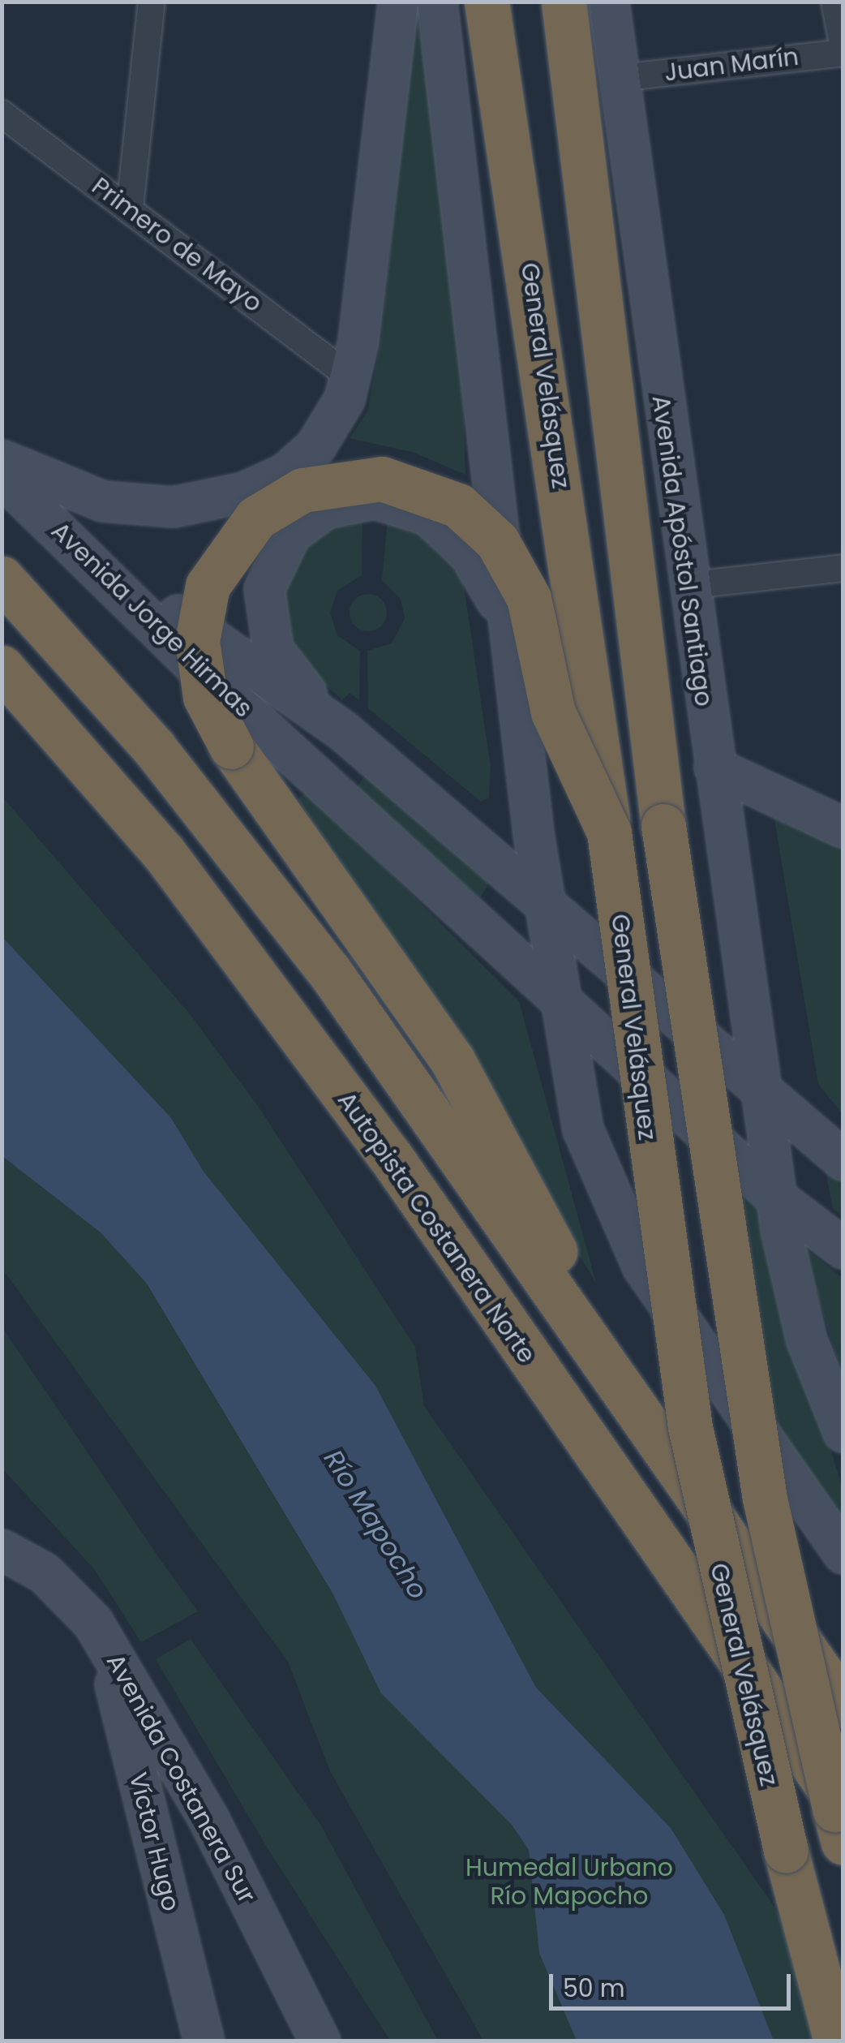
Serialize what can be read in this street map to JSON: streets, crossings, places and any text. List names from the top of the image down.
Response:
{
  "streets": {
    "highway": ["General Velásquez", "Autopista Costanera Norte"],
    "main road": [
      "Avenida Apóstol Santiago",
      "Avenida Jorge Hirmas",
      "Avenida Costanera Sur",
      "Víctor Hugo"
    ],
    "street": ["Juan Marín", "Primero de Mayo"]
  },
  "crossings": [
    ["Juan Marín", "Avenida Apóstol Santiago"],
    ["Avenida Apóstol Santiago", "Avenida Jorge Hirmas"],
    ["Avenida Costanera Sur", "Víctor Hugo"]
  ],
  "water": ["Río Mapocho"],
  "parks": ["Humedal Urbano Río Mapocho"],
  "scale_bar": "50 m"
}
